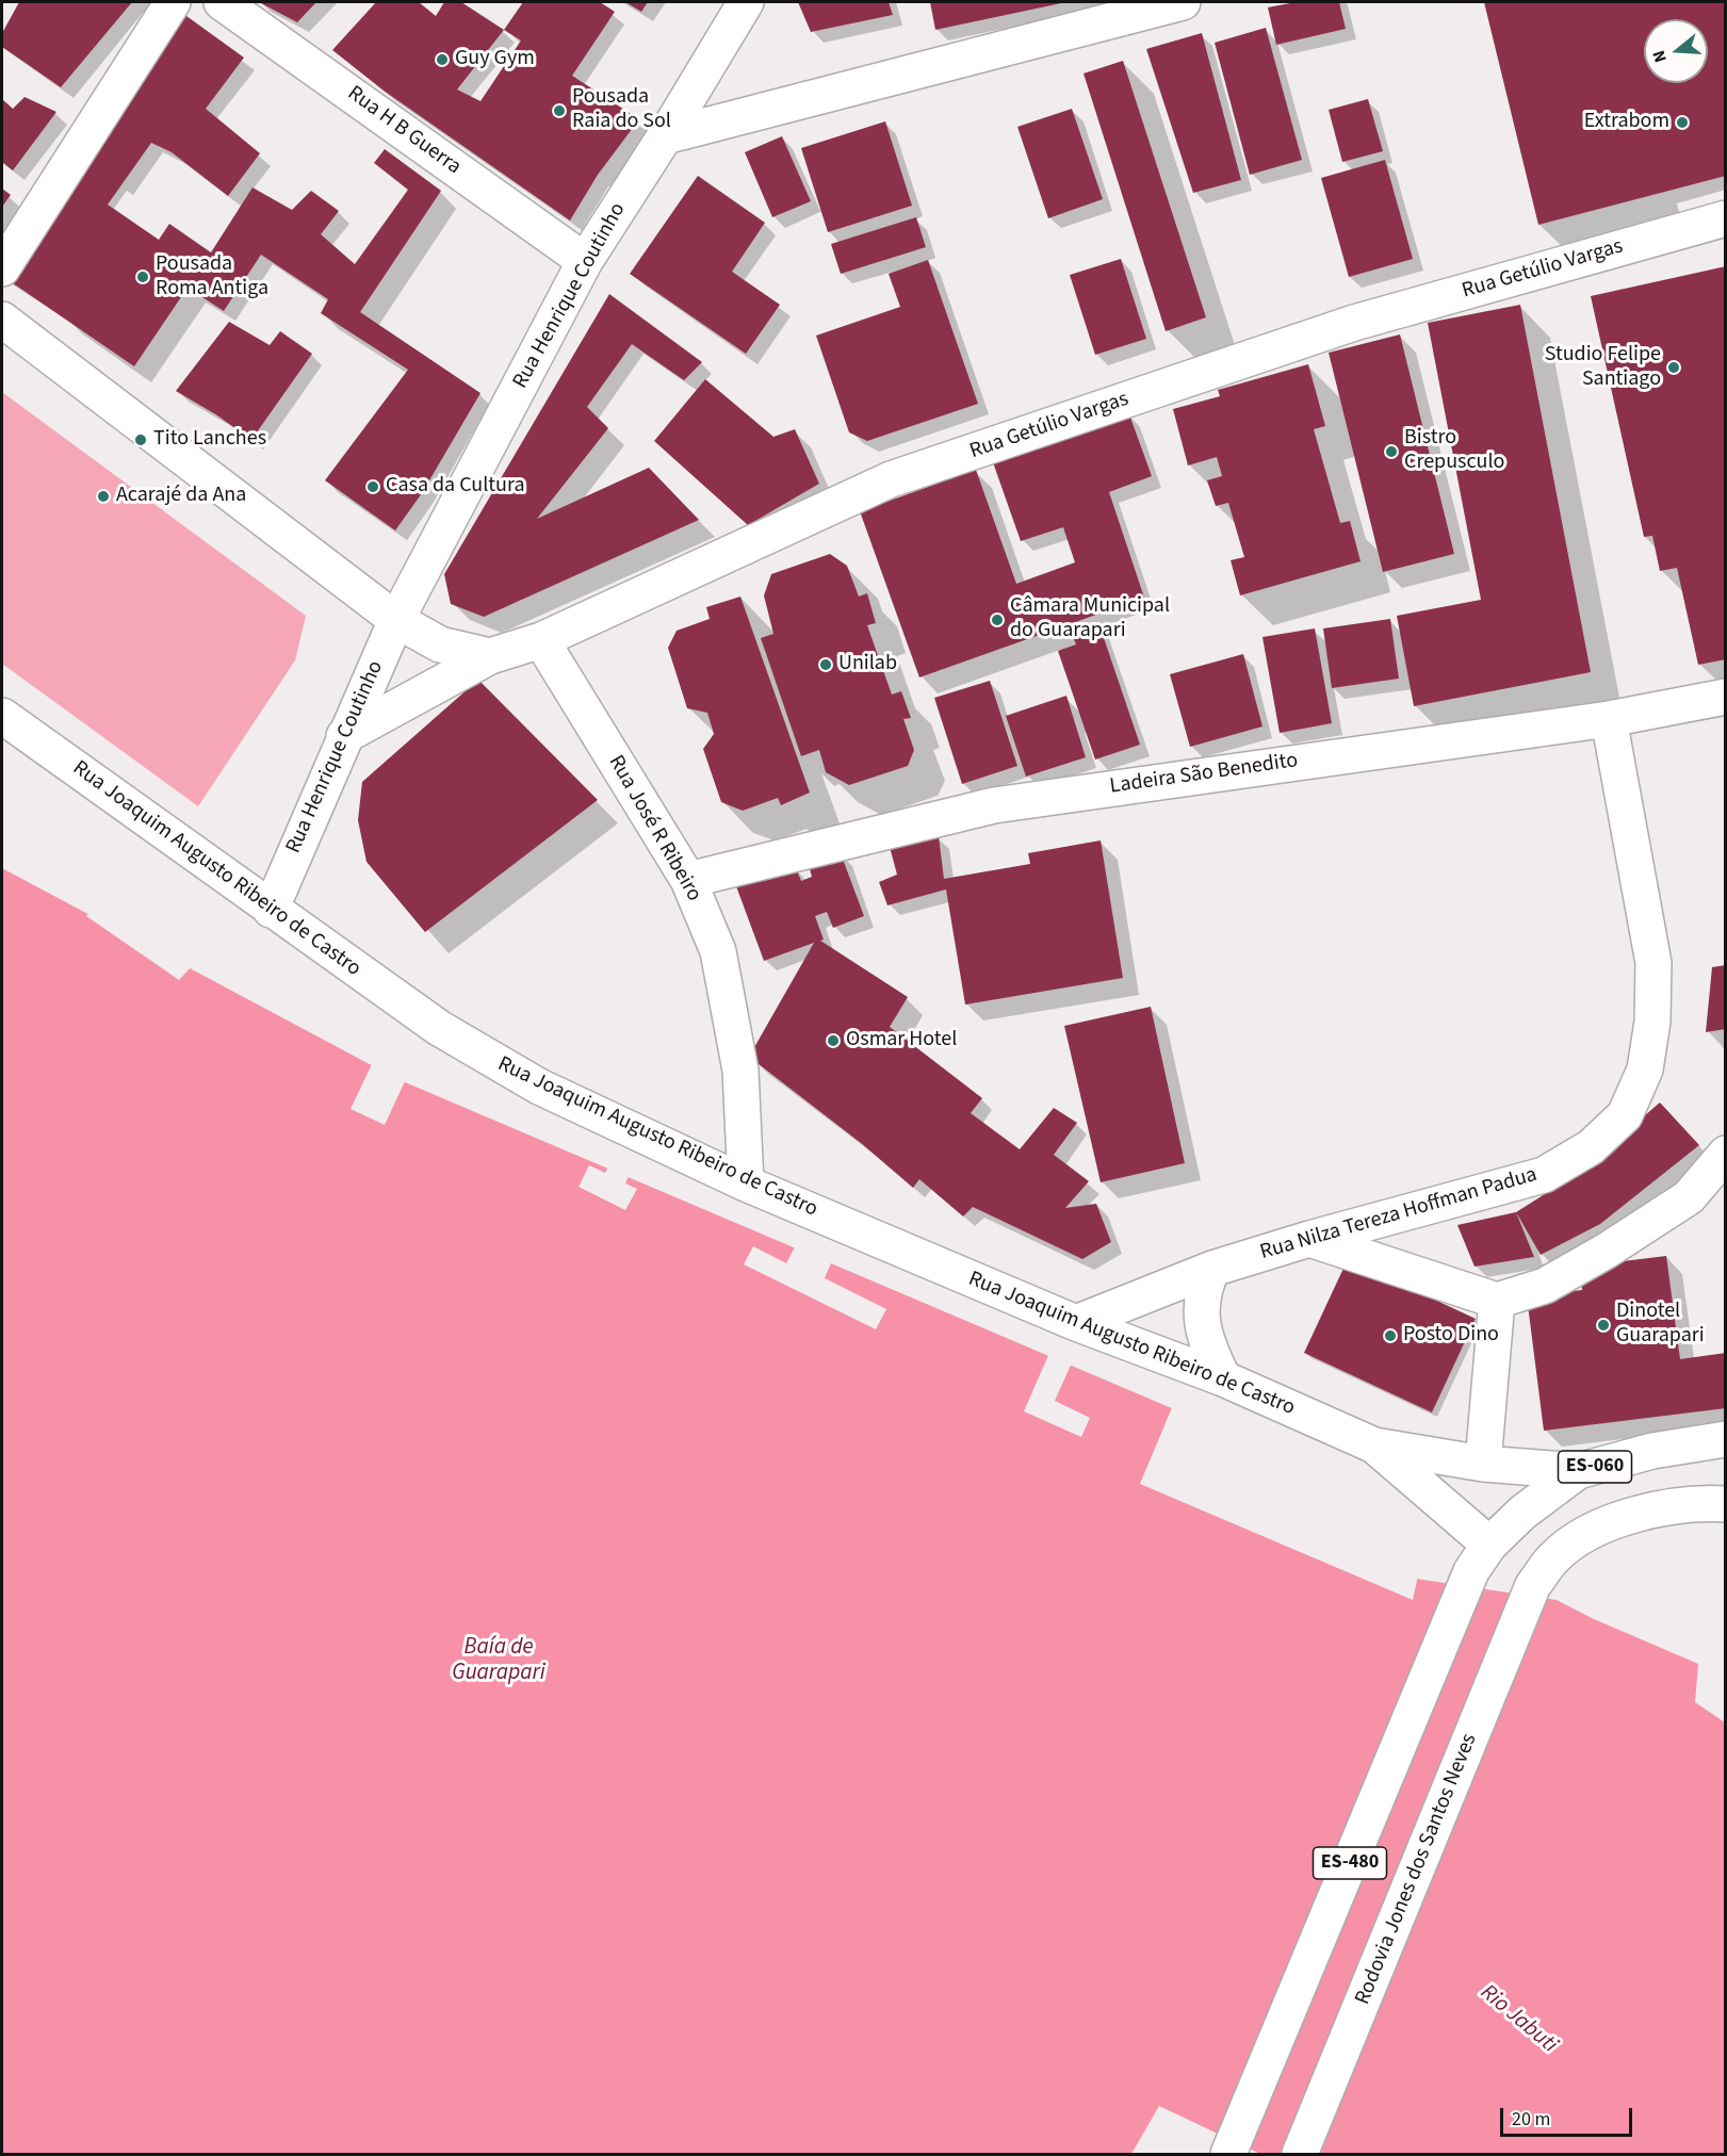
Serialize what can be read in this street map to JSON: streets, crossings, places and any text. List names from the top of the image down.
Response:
{
  "streets": {
    "street": [
      "Rua H B Guerra",
      "Rua Getúlio Vargas",
      "Rua Henrique Coutinho",
      "Ladeira São Benedito",
      "Rua José R Ribeiro",
      "Rua Joaquim Augusto Ribeiro de Castro",
      "Rua Nilza Tereza Hoffman Padua",
      "ES-060",
      "ES-480",
      "Rodovia Jones dos Santos Neves"
    ]
  },
  "crossings": [
    ["Rua H B Guerra", "Rua Henrique Coutinho"],
    ["Rua Getúlio Vargas", "Rua Henrique Coutinho"],
    ["Rua Getúlio Vargas", "Rua José R Ribeiro"],
    ["Rua Henrique Coutinho", "Rua Joaquim Augusto Ribeiro de Castro"],
    ["Ladeira São Benedito", "Rua José R Ribeiro"],
    ["Ladeira São Benedito", "Rua Nilza Tereza Hoffman Padua"],
    ["Rua José R Ribeiro", "Rua Joaquim Augusto Ribeiro de Castro"],
    ["Rua Joaquim Augusto Ribeiro de Castro", "Rua Nilza Tereza Hoffman Padua"],
    ["Rua Joaquim Augusto Ribeiro de Castro", "ES-060"],
    ["Rua Joaquim Augusto Ribeiro de Castro", "ES-480"],
    ["ES-060", "ES-480"],
    ["ES-060", "Rodovia Jones dos Santos Neves"]
  ],
  "water": ["Baía de Guarapari", "Rio Jabuti"],
  "places": [
    "Guy Gym",
    "Pousada Raia do Sol",
    "Extrabom",
    "Pousada Roma Antiga",
    "Studio Felipe Santiago",
    "Tito Lanches",
    "Bistro Crepusculo",
    "Casa da Cultura",
    "Acarajé da Ana",
    "Câmara Municipal do Guarapari",
    "Unilab",
    "Osmar Hotel",
    "Dinotel Guarapari",
    "Posto Dino"
  ],
  "scale_bar": "20 m",
  "north": "left"
}
